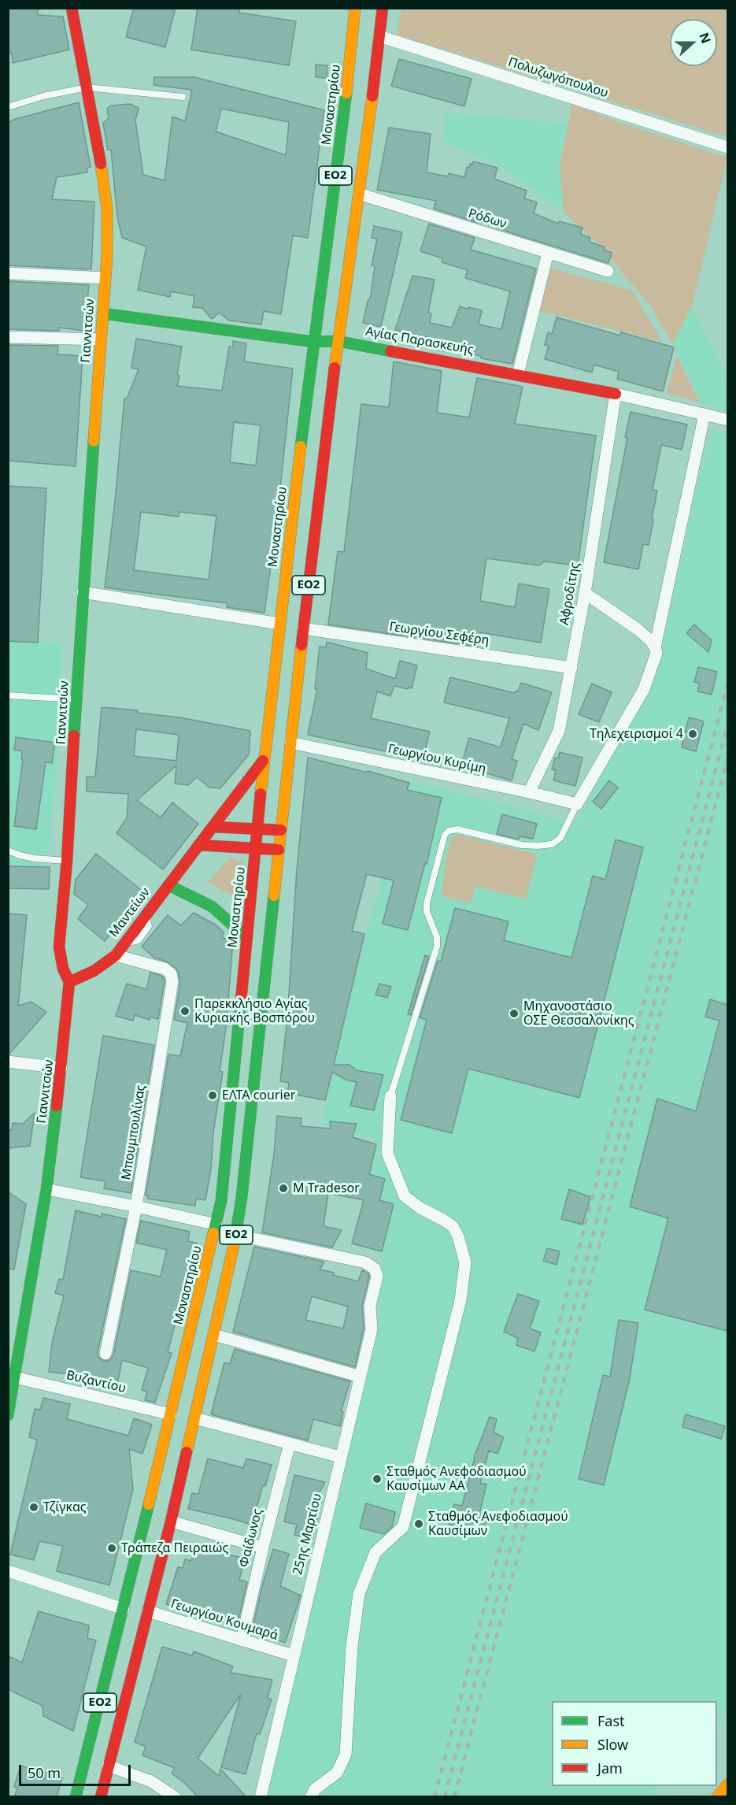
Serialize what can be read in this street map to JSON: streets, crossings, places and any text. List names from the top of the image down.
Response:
{
  "streets": {
    "main road": [
      "Μοναστηρίου",
      "ΕΟ2",
      "Γιαννιτσών",
      "Αγίας Παρασκευής",
      "Μαντείων"
    ],
    "street": [
      "Πολυζωγόπουλου",
      "Ρόδων",
      "Αφροδίτης",
      "Γεωργίου Σεφέρη",
      "Γεωργίου Κυρίμη",
      "Μπουμπουλίνας",
      "Βυζαντίου",
      "25ης Μαρτίου",
      "Φαίδωνος",
      "Γεωργίου Κουμαρά"
    ]
  },
  "crossings": [
    ["Πολυζωγόπουλου", "ΕΟ2"],
    ["Μοναστηρίου", "Αγίας Παρασκευής"],
    ["Μοναστηρίου", "Μαντείων"],
    ["Μοναστηρίου", "Βυζαντίου"],
    ["ΕΟ2", "Ρόδων"],
    ["ΕΟ2", "Αγίας Παρασκευής"],
    ["ΕΟ2", "Γεωργίου Σεφέρη"],
    ["ΕΟ2", "Γεωργίου Κυρίμη"],
    ["ΕΟ2", "25ης Μαρτίου"],
    ["ΕΟ2", "Γεωργίου Κουμαρά"],
    ["Γιαννιτσών", "Αγίας Παρασκευής"],
    ["Γιαννιτσών", "Μαντείων"],
    ["Γιαννιτσών", "Βυζαντίου"],
    ["Αγίας Παρασκευής", "Αφροδίτης"],
    ["Αφροδίτης", "Γεωργίου Σεφέρη"],
    ["Αφροδίτης", "Γεωργίου Κυρίμη"],
    ["Μαντείων", "Μπουμπουλίνας"],
    ["25ης Μαρτίου", "Γεωργίου Κουμαρά"],
    ["Φαίδωνος", "Γεωργίου Κουμαρά"]
  ],
  "places": [
    "Τηλεχειρισμοί 4",
    "Παρεκκλήσιο Αγίας Κυριακής Βοσπόρου",
    "Μηχανοστάσιο ΟΣΕ Θεσσαλονίκης",
    "ΕΛΤΑ courier",
    "M Tradesor",
    "Σταθμός Ανεφοδιασμού Καυσίμων ΑΑ",
    "Τζίγκας",
    "Σταθμός Ανεφοδιασμού Καυσίμων",
    "Τράπεζα Πειραιώς"
  ],
  "legend": ["Fast", "Slow", "Jam"],
  "scale_bar": "50 m",
  "north": "right"
}
